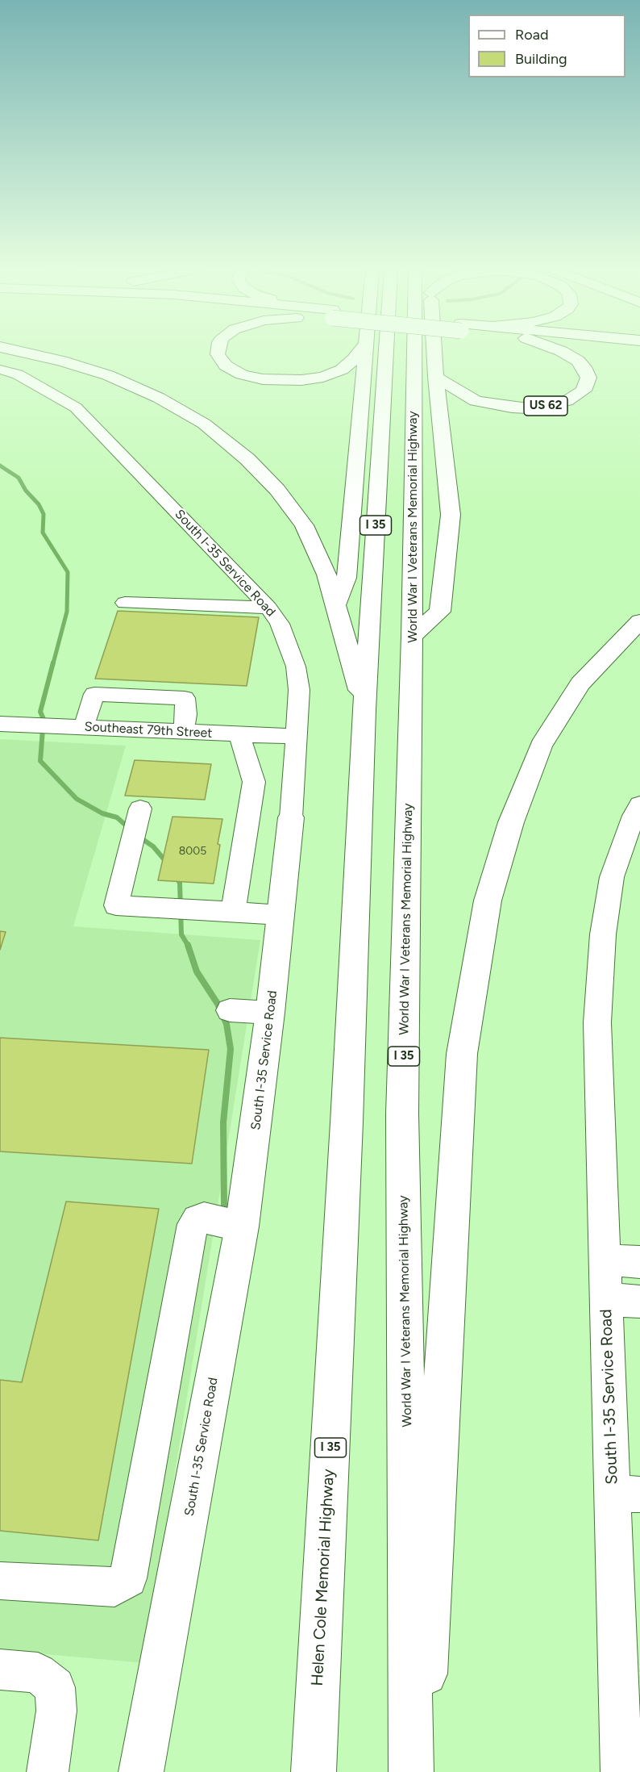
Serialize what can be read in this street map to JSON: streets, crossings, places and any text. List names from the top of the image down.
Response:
{
  "streets": {
    "main road": [
      "US 62",
      "I 35",
      "World War I Veterans Memorial Highway",
      "South I-35 Service Road",
      "Helen Cole Memorial Highway"
    ],
    "street": ["Southeast 79th Street"]
  },
  "crossings": [
    ["I 35", "Helen Cole Memorial Highway"],
    ["South I-35 Service Road", "Southeast 79th Street"]
  ],
  "house_numbers": ["8005"],
  "legend": ["Road", "Building"]
}
